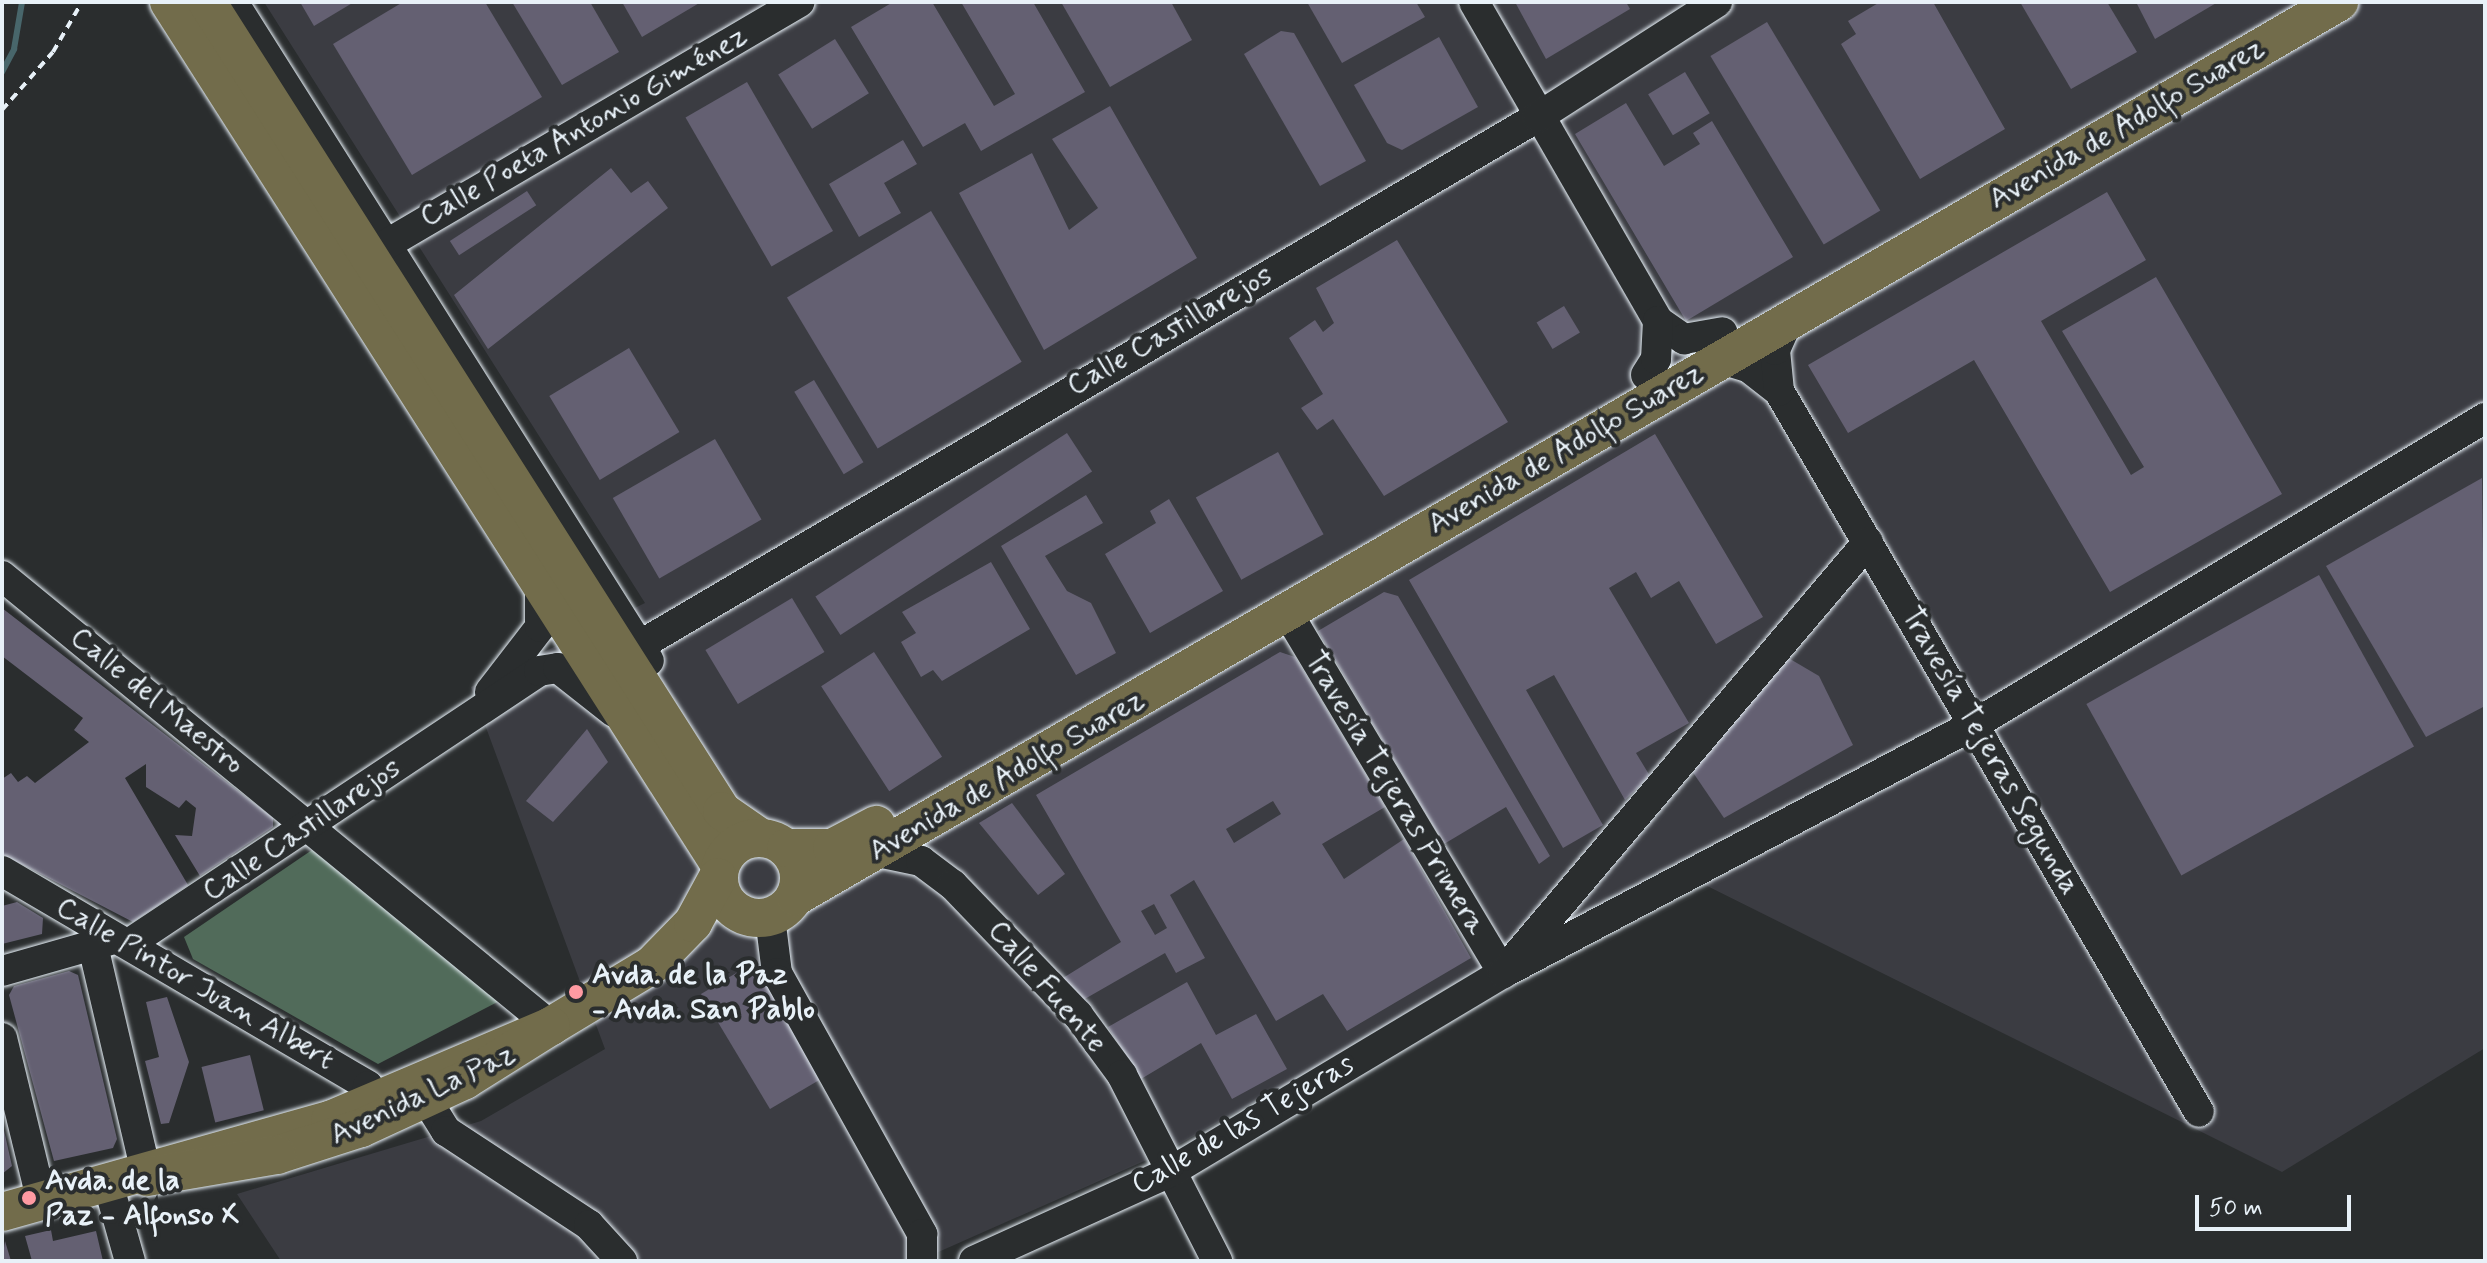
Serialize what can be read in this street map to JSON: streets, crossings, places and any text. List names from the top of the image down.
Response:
{
  "streets": {
    "main road": ["Avenida de Adolfo Suarez", "Avenida La Paz"],
    "street": [
      "Calle Poeta Antonio Giménez",
      "Calle Castillarejos",
      "Calle del Maestro",
      "Travesía Tejeras Segunda",
      "Travesía Tejeras Primera",
      "Calle Pintor Juan Albert",
      "Calle Fuente",
      "Calle de las Tejeras"
    ]
  },
  "crossings": [
    ["Avenida de Adolfo Suarez", "Travesía Tejeras Primera"],
    ["Avenida de Adolfo Suarez", "Calle Fuente"],
    ["Avenida de Adolfo Suarez", "Avenida La Paz"],
    ["Calle Castillarejos", "Calle del Maestro"],
    ["Calle Castillarejos", "Calle Pintor Juan Albert"],
    ["Calle del Maestro", "Avenida La Paz"],
    ["Travesía Tejeras Segunda", "Calle de las Tejeras"],
    ["Travesía Tejeras Primera", "Calle de las Tejeras"],
    ["Calle Pintor Juan Albert", "Avenida La Paz"],
    ["Calle Fuente", "Calle de las Tejeras"]
  ],
  "places": ["Avda. de la Paz - Avda. San Pablo", "Avda. de la Paz - Alfonso X"],
  "scale_bar": "50 m"
}
